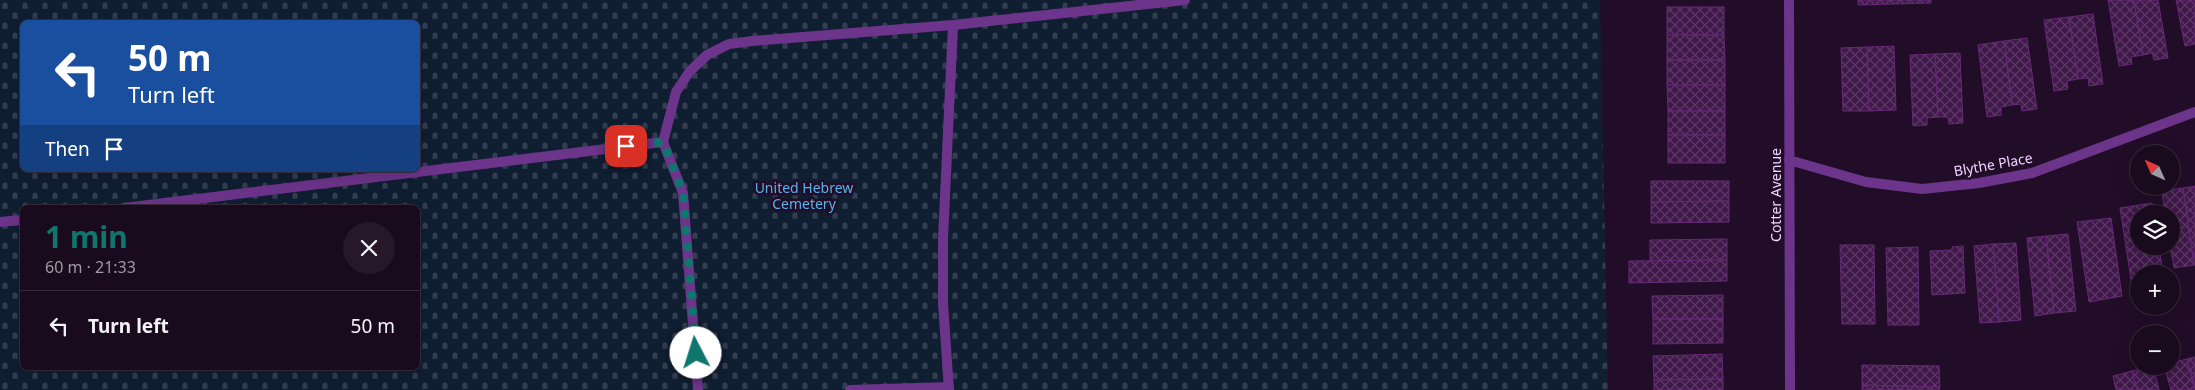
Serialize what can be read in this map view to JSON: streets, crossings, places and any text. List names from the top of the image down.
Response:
{
  "streets": {
    "street": ["Blythe Place", "Cotter Avenue"]
  },
  "crossings": [
    ["Blythe Place", "Cotter Avenue"]
  ],
  "parks": ["United Hebrew Cemetery"],
  "north": "top left",
  "page": {
    "turn": ["50 m", "Turn left"],
    "then": "Then",
    "map_buttons": ["+", "−"],
    "heading": ["1 min", "60 m · 21:33"],
    "list": [
      {
        "name": "Turn left",
        "value": "50 m"
      }
    ]
  }
}
